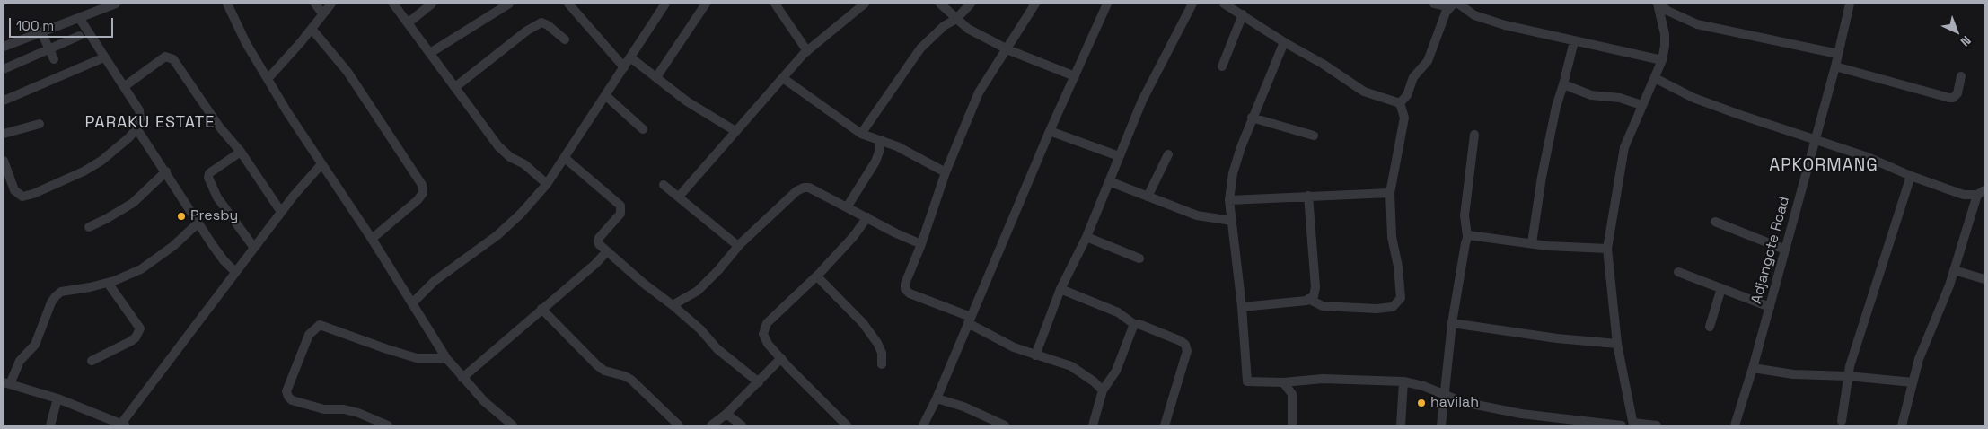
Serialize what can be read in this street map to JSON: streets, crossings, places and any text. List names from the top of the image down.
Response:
{
  "streets": {
    "street": ["Adjangote Road"]
  },
  "districts": ["PARAKU ESTATE", "APKORMANG"],
  "places": ["Presby", "havilah"],
  "scale_bar": "100 m",
  "north": "bottom right"
}
